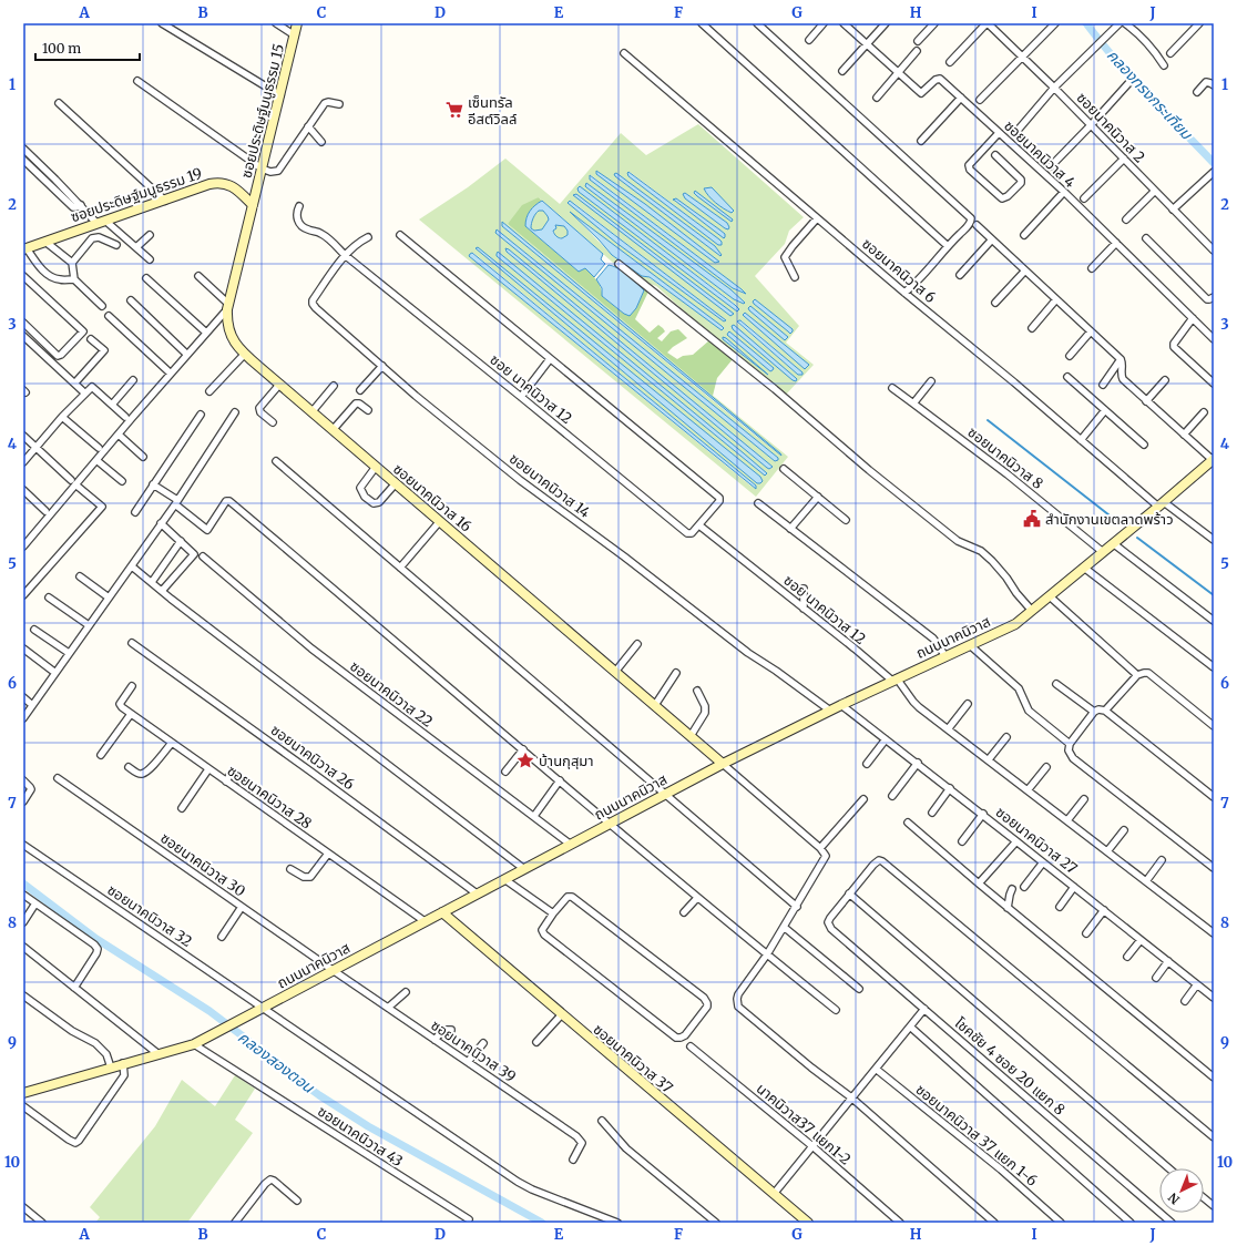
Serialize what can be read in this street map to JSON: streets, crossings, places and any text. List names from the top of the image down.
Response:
{
  "streets": {
    "street": [
      "ซอยประดิษฐ์มนูธรรม 15",
      "ซอยนาคนิวาส 2",
      "ซอยนาคนิวาส 4",
      "ซอยประดิษฐ์มนูธรรม 19",
      "ซอยนาคนิวาส 6",
      "ซอย นาคนิวาส 12",
      "ซอยนาคนิวาส 8",
      "ซอยนาคนิวาส 14",
      "ซอยนาคนิวาส 16",
      "ถนนนาคนิวาส",
      "ซอยนาคนิวาส 22",
      "ซอยนาคนิวาส 26",
      "ซอยนาคนิวาส 28",
      "ซอยนาคนิวาส 27",
      "ซอยนาคนิวาส 30",
      "ซอยนาคนิวาส 32",
      "ซอยนาคนิวาส 39",
      "ซอยนาคนิวาส 37",
      "โชคชัย 4 ซอย 20 แยก 8",
      "นาคนิวาส37 แยก1-2",
      "ซอยนาคนิวาส 37 แยก 1-6",
      "ซอยนาคนิวาส 43"
    ]
  },
  "crossings": [
    ["ซอยประดิษฐ์มนูธรรม 15", "ซอยประดิษฐ์มนูธรรม 19"],
    ["ซอยประดิษฐ์มนูธรรม 15", "ซอยนาคนิวาส 16"],
    ["ซอยประดิษฐ์มนูธรรม 19", "ซอยนาคนิวาส 16"],
    ["ซอยนาคนิวาส 6", "ถนนนาคนิวาส"],
    ["ซอย นาคนิวาส 12", "ซอยนาคนิวาส 14"],
    ["ซอย นาคนิวาส 12", "ถนนนาคนิวาส"],
    ["ซอยนาคนิวาส 8", "ถนนนาคนิวาส"],
    ["ซอยนาคนิวาส 14", "ถนนนาคนิวาส"],
    ["ซอยนาคนิวาส 16", "ถนนนาคนิวาส"],
    ["ถนนนาคนิวาส", "ซอยนาคนิวาส 22"],
    ["ถนนนาคนิวาส", "ซอยนาคนิวาส 26"],
    ["ถนนนาคนิวาส", "ซอยนาคนิวาส 28"],
    ["ถนนนาคนิวาส", "ซอยนาคนิวาส 27"],
    ["ถนนนาคนิวาส", "ซอยนาคนิวาส 30"],
    ["ถนนนาคนิวาส", "ซอยนาคนิวาส 32"],
    ["ถนนนาคนิวาส", "ซอยนาคนิวาส 39"],
    ["ถนนนาคนิวาส", "ซอยนาคนิวาส 37"],
    ["ถนนนาคนิวาส", "ซอยนาคนิวาส 43"],
    ["ซอยนาคนิวาส 30", "ซอยนาคนิวาส 39"]
  ],
  "water": ["คลองทรงกระเทียม", "คลองสองตอน"],
  "places": {
    "supermarket": ["เซ็นทรัล อีสต์วิลล์"],
    "public building": ["สำนักงานเขตลาดพร้าว"],
    "place": ["บ้านกุสุมา"]
  },
  "scale_bar": "100 m",
  "north": "bottom left",
  "grid": {
    "columns": [
      "A",
      "B",
      "C",
      "D",
      "E",
      "F",
      "G",
      "H",
      "I",
      "J"
    ],
    "rows": [
      "1",
      "2",
      "3",
      "4",
      "5",
      "6",
      "7",
      "8",
      "9",
      "10"
    ]
  }
}
